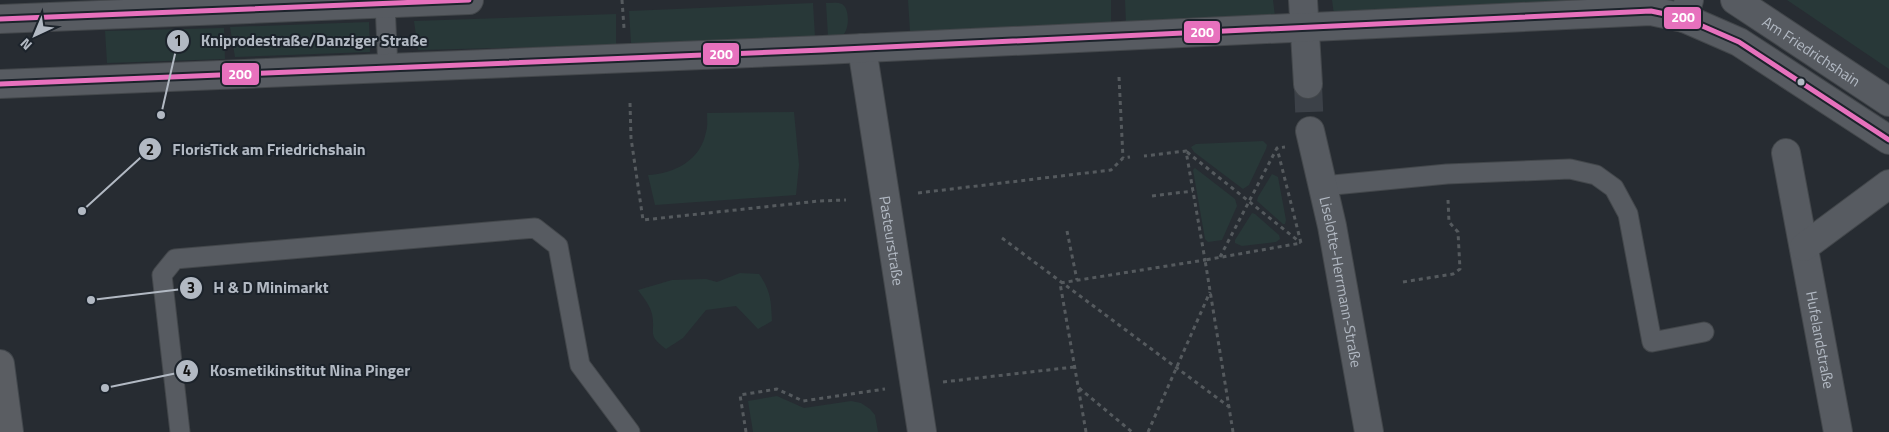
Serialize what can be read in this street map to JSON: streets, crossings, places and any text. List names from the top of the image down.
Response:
{
  "streets": {
    "street": [
      "Am Friedrichshain",
      "Pasteurstraße",
      "Liselotte-Herrmann-Straße",
      "Hufelandstraße"
    ]
  },
  "places": [
    "Kniprodestraße/Danziger Straße",
    "FlorisTick am Friedrichshain",
    "H & D Minimarkt",
    "Kosmetikinstitut Nina Pinger"
  ],
  "lines": ["transit line 200"],
  "north": "bottom left"
}
